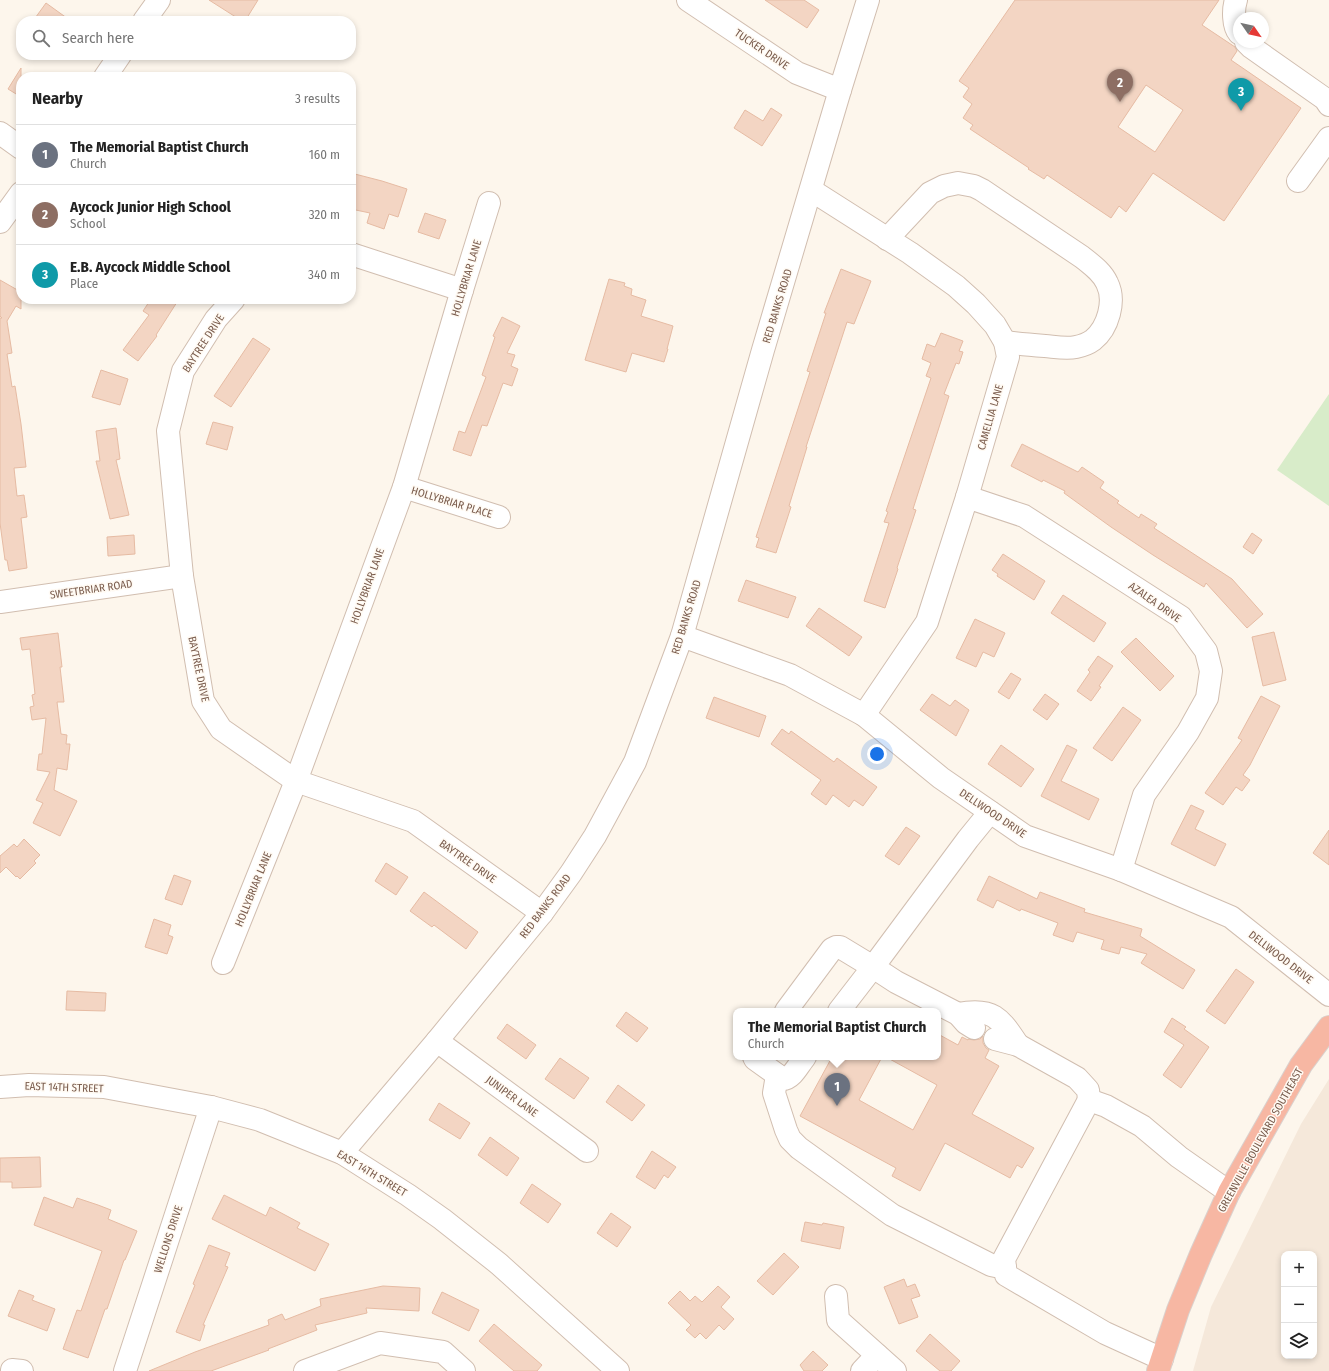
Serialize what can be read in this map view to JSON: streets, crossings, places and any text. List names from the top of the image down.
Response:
{
  "streets": {
    "highway": ["GREENVILLE BOULEVARD SOUTHEAST"],
    "street": [
      "TUCKER DRIVE",
      "HOLLYBRIAR LANE",
      "RED BANKS ROAD",
      "BAYTREE DRIVE",
      "CAMELLIA LANE",
      "HOLLYBRIAR PLACE",
      "SWEETBRIAR ROAD",
      "AZALEA DRIVE",
      "DELLWOOD DRIVE",
      "EAST 14TH STREET",
      "JUNIPER LANE",
      "WELLONS DRIVE"
    ]
  },
  "crossings": [
    ["TUCKER DRIVE", "RED BANKS ROAD"],
    ["HOLLYBRIAR LANE", "BAYTREE DRIVE"],
    ["HOLLYBRIAR LANE", "HOLLYBRIAR PLACE"],
    ["RED BANKS ROAD", "BAYTREE DRIVE"],
    ["RED BANKS ROAD", "CAMELLIA LANE"],
    ["RED BANKS ROAD", "DELLWOOD DRIVE"],
    ["RED BANKS ROAD", "EAST 14TH STREET"],
    ["RED BANKS ROAD", "JUNIPER LANE"],
    ["BAYTREE DRIVE", "SWEETBRIAR ROAD"],
    ["CAMELLIA LANE", "AZALEA DRIVE"],
    ["CAMELLIA LANE", "DELLWOOD DRIVE"],
    ["AZALEA DRIVE", "DELLWOOD DRIVE"],
    ["EAST 14TH STREET", "WELLONS DRIVE"]
  ],
  "north": "bottom right",
  "page": {
    "search": "Search here",
    "pins": ["2", "3", "1"],
    "heading": ["Nearby", "3 results"],
    "list": [
      {
        "mark": "1",
        "name": "The Memorial Baptist Church",
        "note": "Church",
        "value": "160 m"
      },
      {
        "mark": "2",
        "name": "Aycock Junior High School",
        "note": "School",
        "value": "320 m"
      },
      {
        "mark": "3",
        "name": "E.B. Aycock Middle School",
        "note": "Place",
        "value": "340 m"
      }
    ],
    "popup": ["The Memorial Baptist Church", "Church"],
    "map_buttons": ["+", "−"]
  }
}
